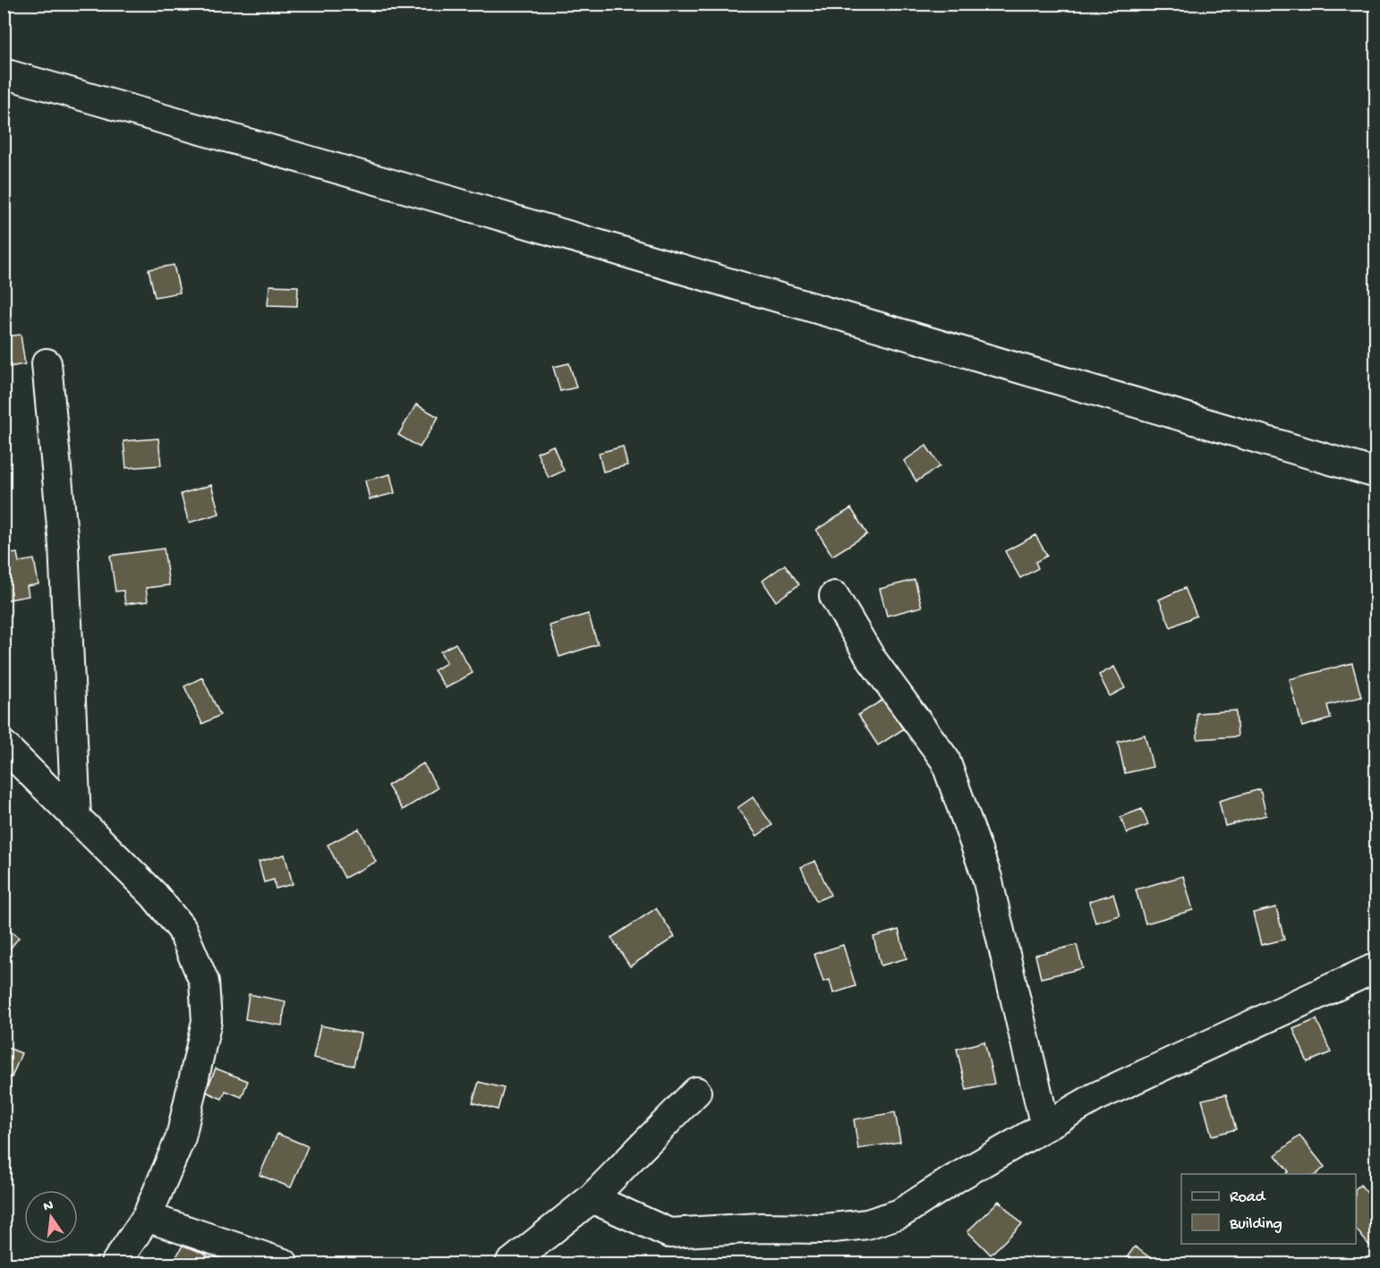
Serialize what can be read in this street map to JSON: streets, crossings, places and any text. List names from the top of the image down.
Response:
{
  "legend": ["Road", "Building"],
  "north": "top"
}
